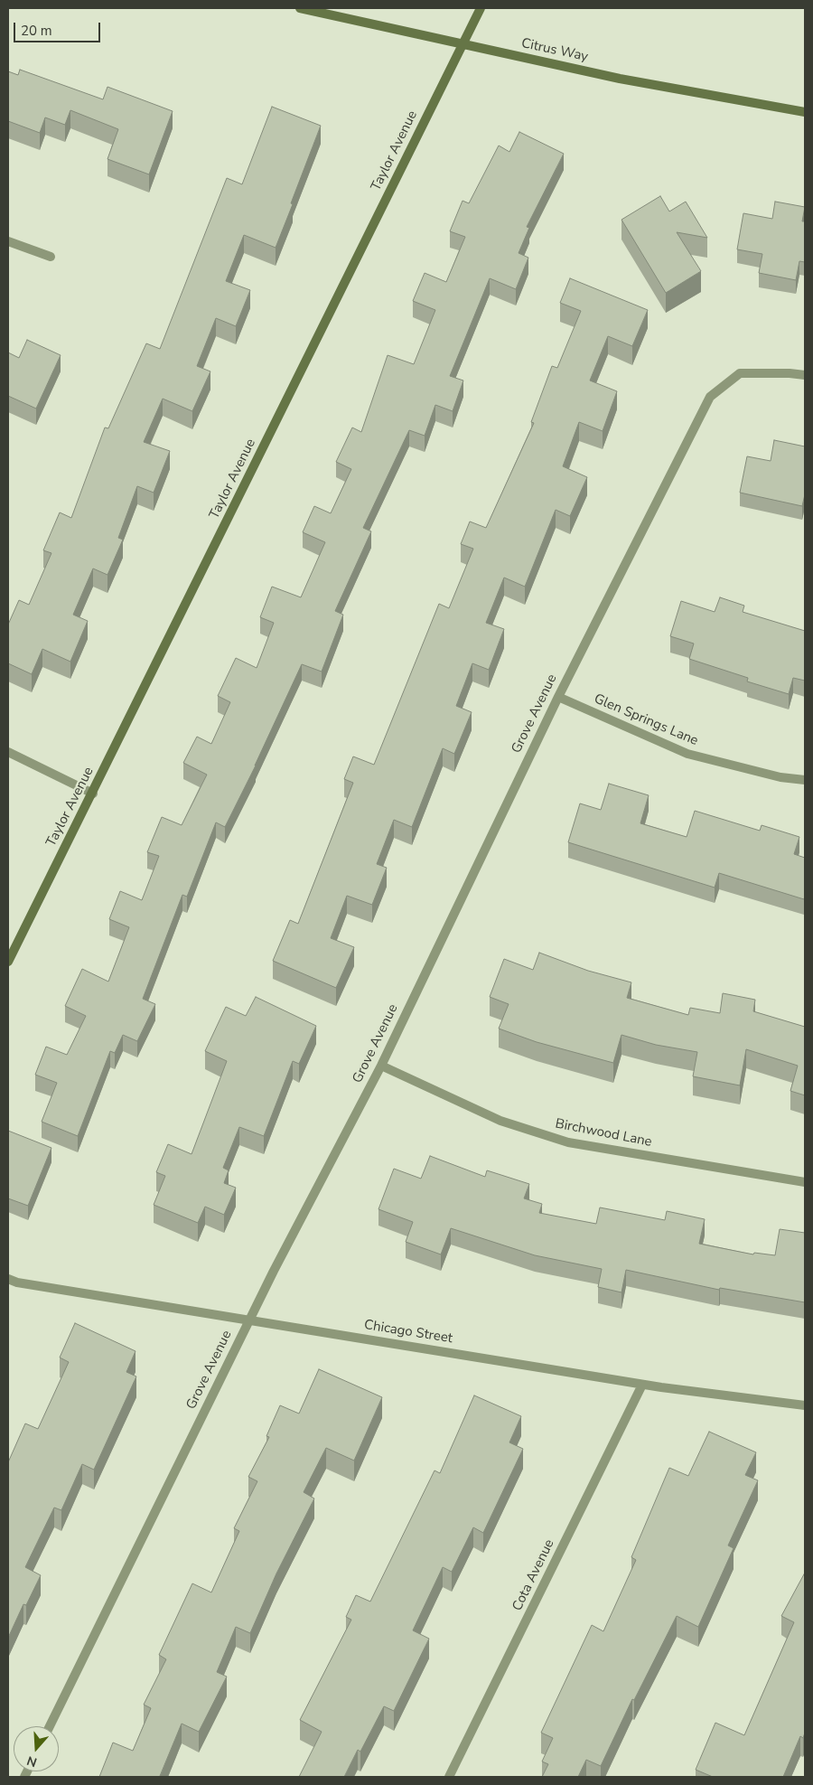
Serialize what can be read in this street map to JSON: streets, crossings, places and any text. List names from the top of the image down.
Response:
{
  "streets": {
    "street": [
      "Citrus Way",
      "Taylor Avenue",
      "Grove Avenue",
      "Glen Springs Lane",
      "Birchwood Lane",
      "Chicago Street",
      "Cota Avenue"
    ]
  },
  "crossings": [
    ["Citrus Way", "Taylor Avenue"],
    ["Grove Avenue", "Glen Springs Lane"],
    ["Grove Avenue", "Birchwood Lane"],
    ["Grove Avenue", "Chicago Street"],
    ["Chicago Street", "Cota Avenue"]
  ],
  "scale_bar": "20 m",
  "north": "bottom"
}
